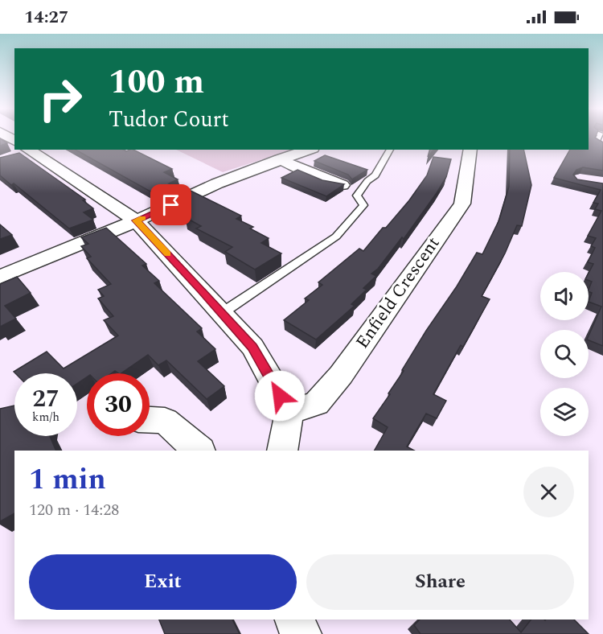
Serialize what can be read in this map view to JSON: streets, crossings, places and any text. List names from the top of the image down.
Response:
{
  "streets": {
    "street": ["Enfield Crescent"]
  },
  "page": {
    "status": "14:27",
    "turn": ["100 m", "Tudor Court"],
    "speed": "27 km/h",
    "limit": "30",
    "heading": ["1 min", "120 m · 14:28"],
    "buttons": ["Exit", "Share"]
  }
}
